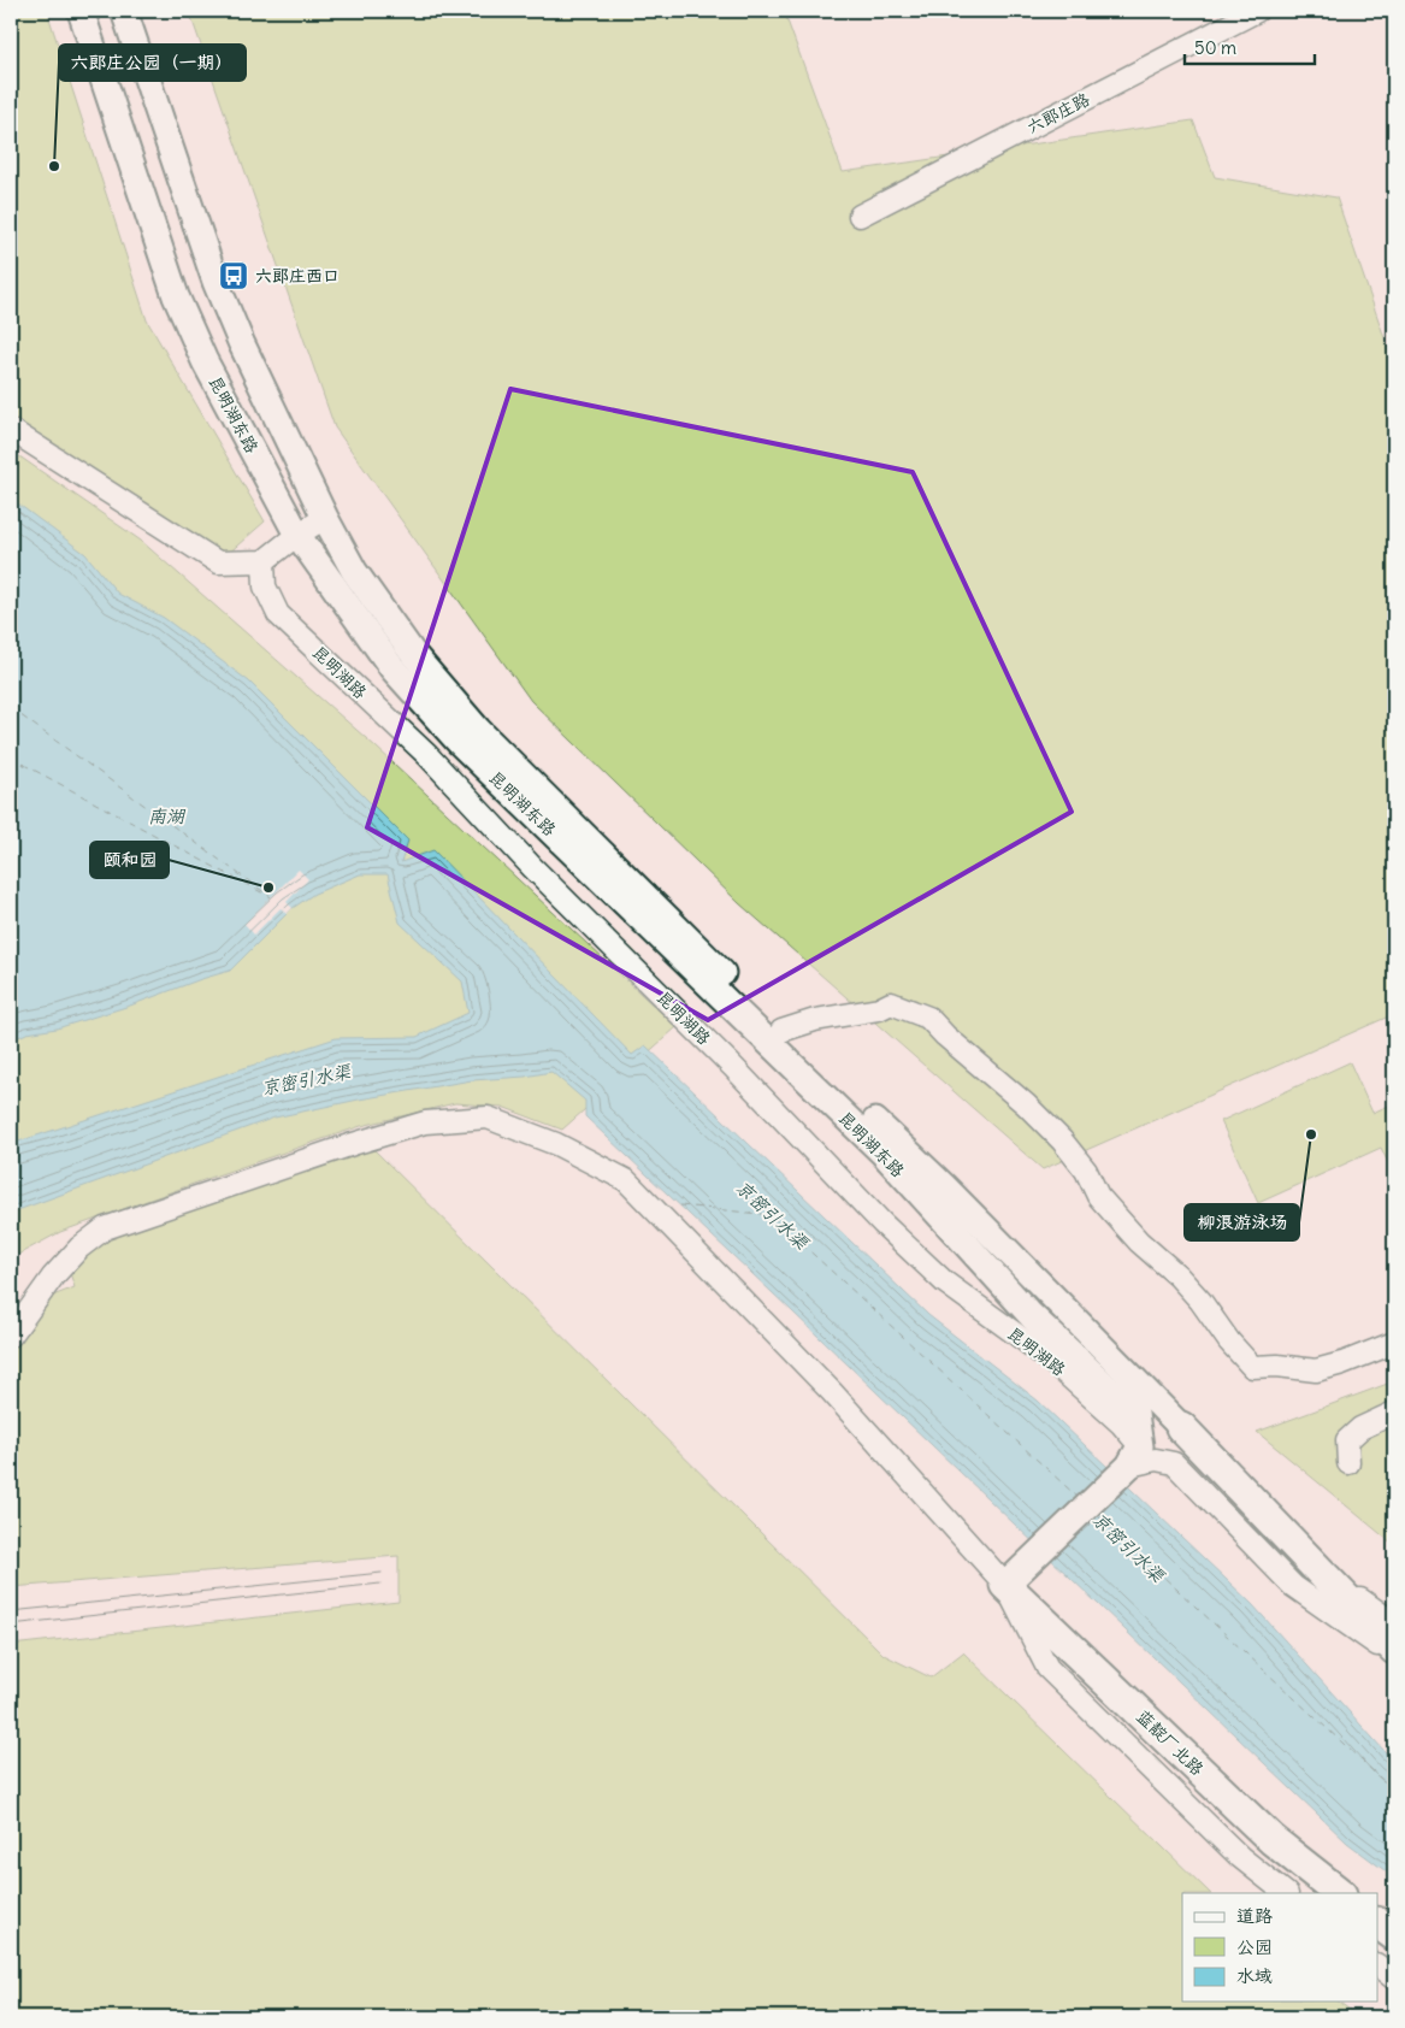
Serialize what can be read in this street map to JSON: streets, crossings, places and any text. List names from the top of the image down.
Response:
{
  "streets": {
    "highway": ["蓝靛厂北路"],
    "main road": ["昆明湖东路"],
    "street": ["六郎庄路", "昆明湖路"]
  },
  "crossings": [
    ["昆明湖东路", "昆明湖路"]
  ],
  "water": ["南湖", "京密引水渠"],
  "places": {
    "other": ["六郎庄公园（一期）", "颐和园", "柳浪游泳场"],
    "bus stop": ["六郎庄西口"]
  },
  "legend": ["道路", "公园", "水域"],
  "scale_bar": "50 m"
}
